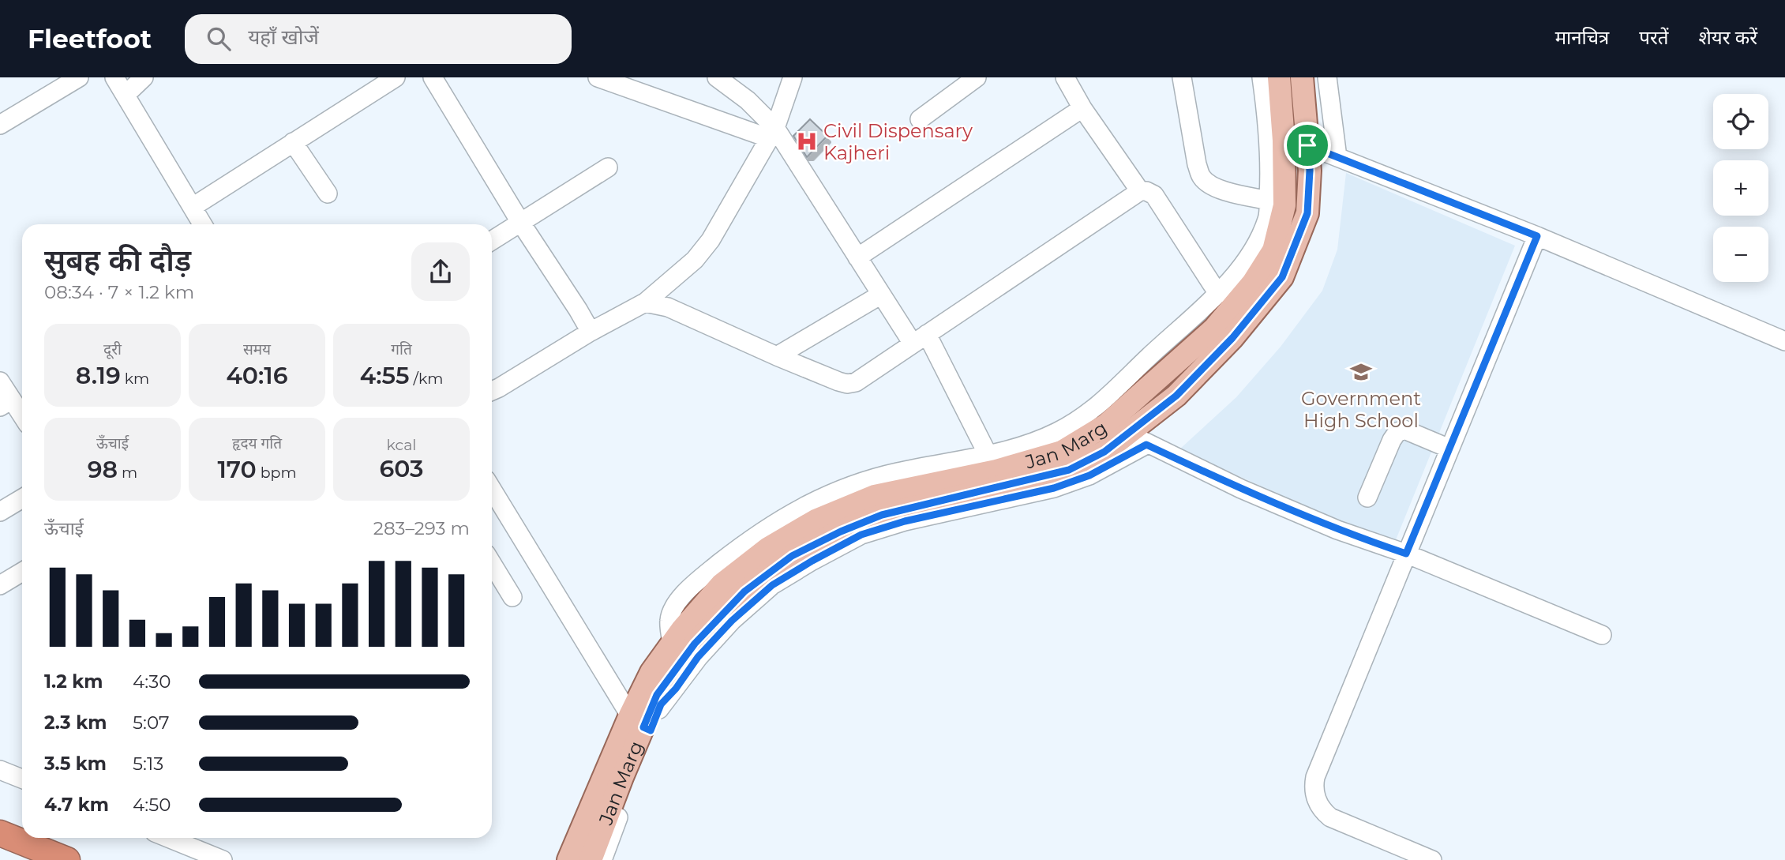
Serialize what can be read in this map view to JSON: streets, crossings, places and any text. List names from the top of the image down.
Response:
{
  "streets": {
    "main road": ["Jan Marg"]
  },
  "places": {
    "hospital": ["Civil Dispensary Kajheri"],
    "school or university": ["Government High School"]
  },
  "page": {
    "header": "Fleetfoot",
    "search": "यहाँ खोजें",
    "nav": ["मानचित्र", "परतें", "शेयर करें"],
    "map_buttons": ["+", "−"],
    "heading": ["सुबह की दौड़", "08:34 · 7 × 1.2 km"],
    "stats": [
      ["दूरी", "8.19 km"],
      ["समय", "40:16"],
      ["गति", "4:55 /km"],
      ["ऊँचाई", "98 m"],
      ["हृदय गति", "170 bpm"],
      ["kcal", "603"]
    ],
    "chart": ["ऊँचाई", "283–293 m"],
    "list": [
      {
        "name": "1.2 km",
        "note": "4:30"
      },
      {
        "name": "2.3 km",
        "note": "5:07"
      },
      {
        "name": "3.5 km",
        "note": "5:13"
      },
      {
        "name": "4.7 km",
        "note": "4:50"
      }
    ]
  }
}
